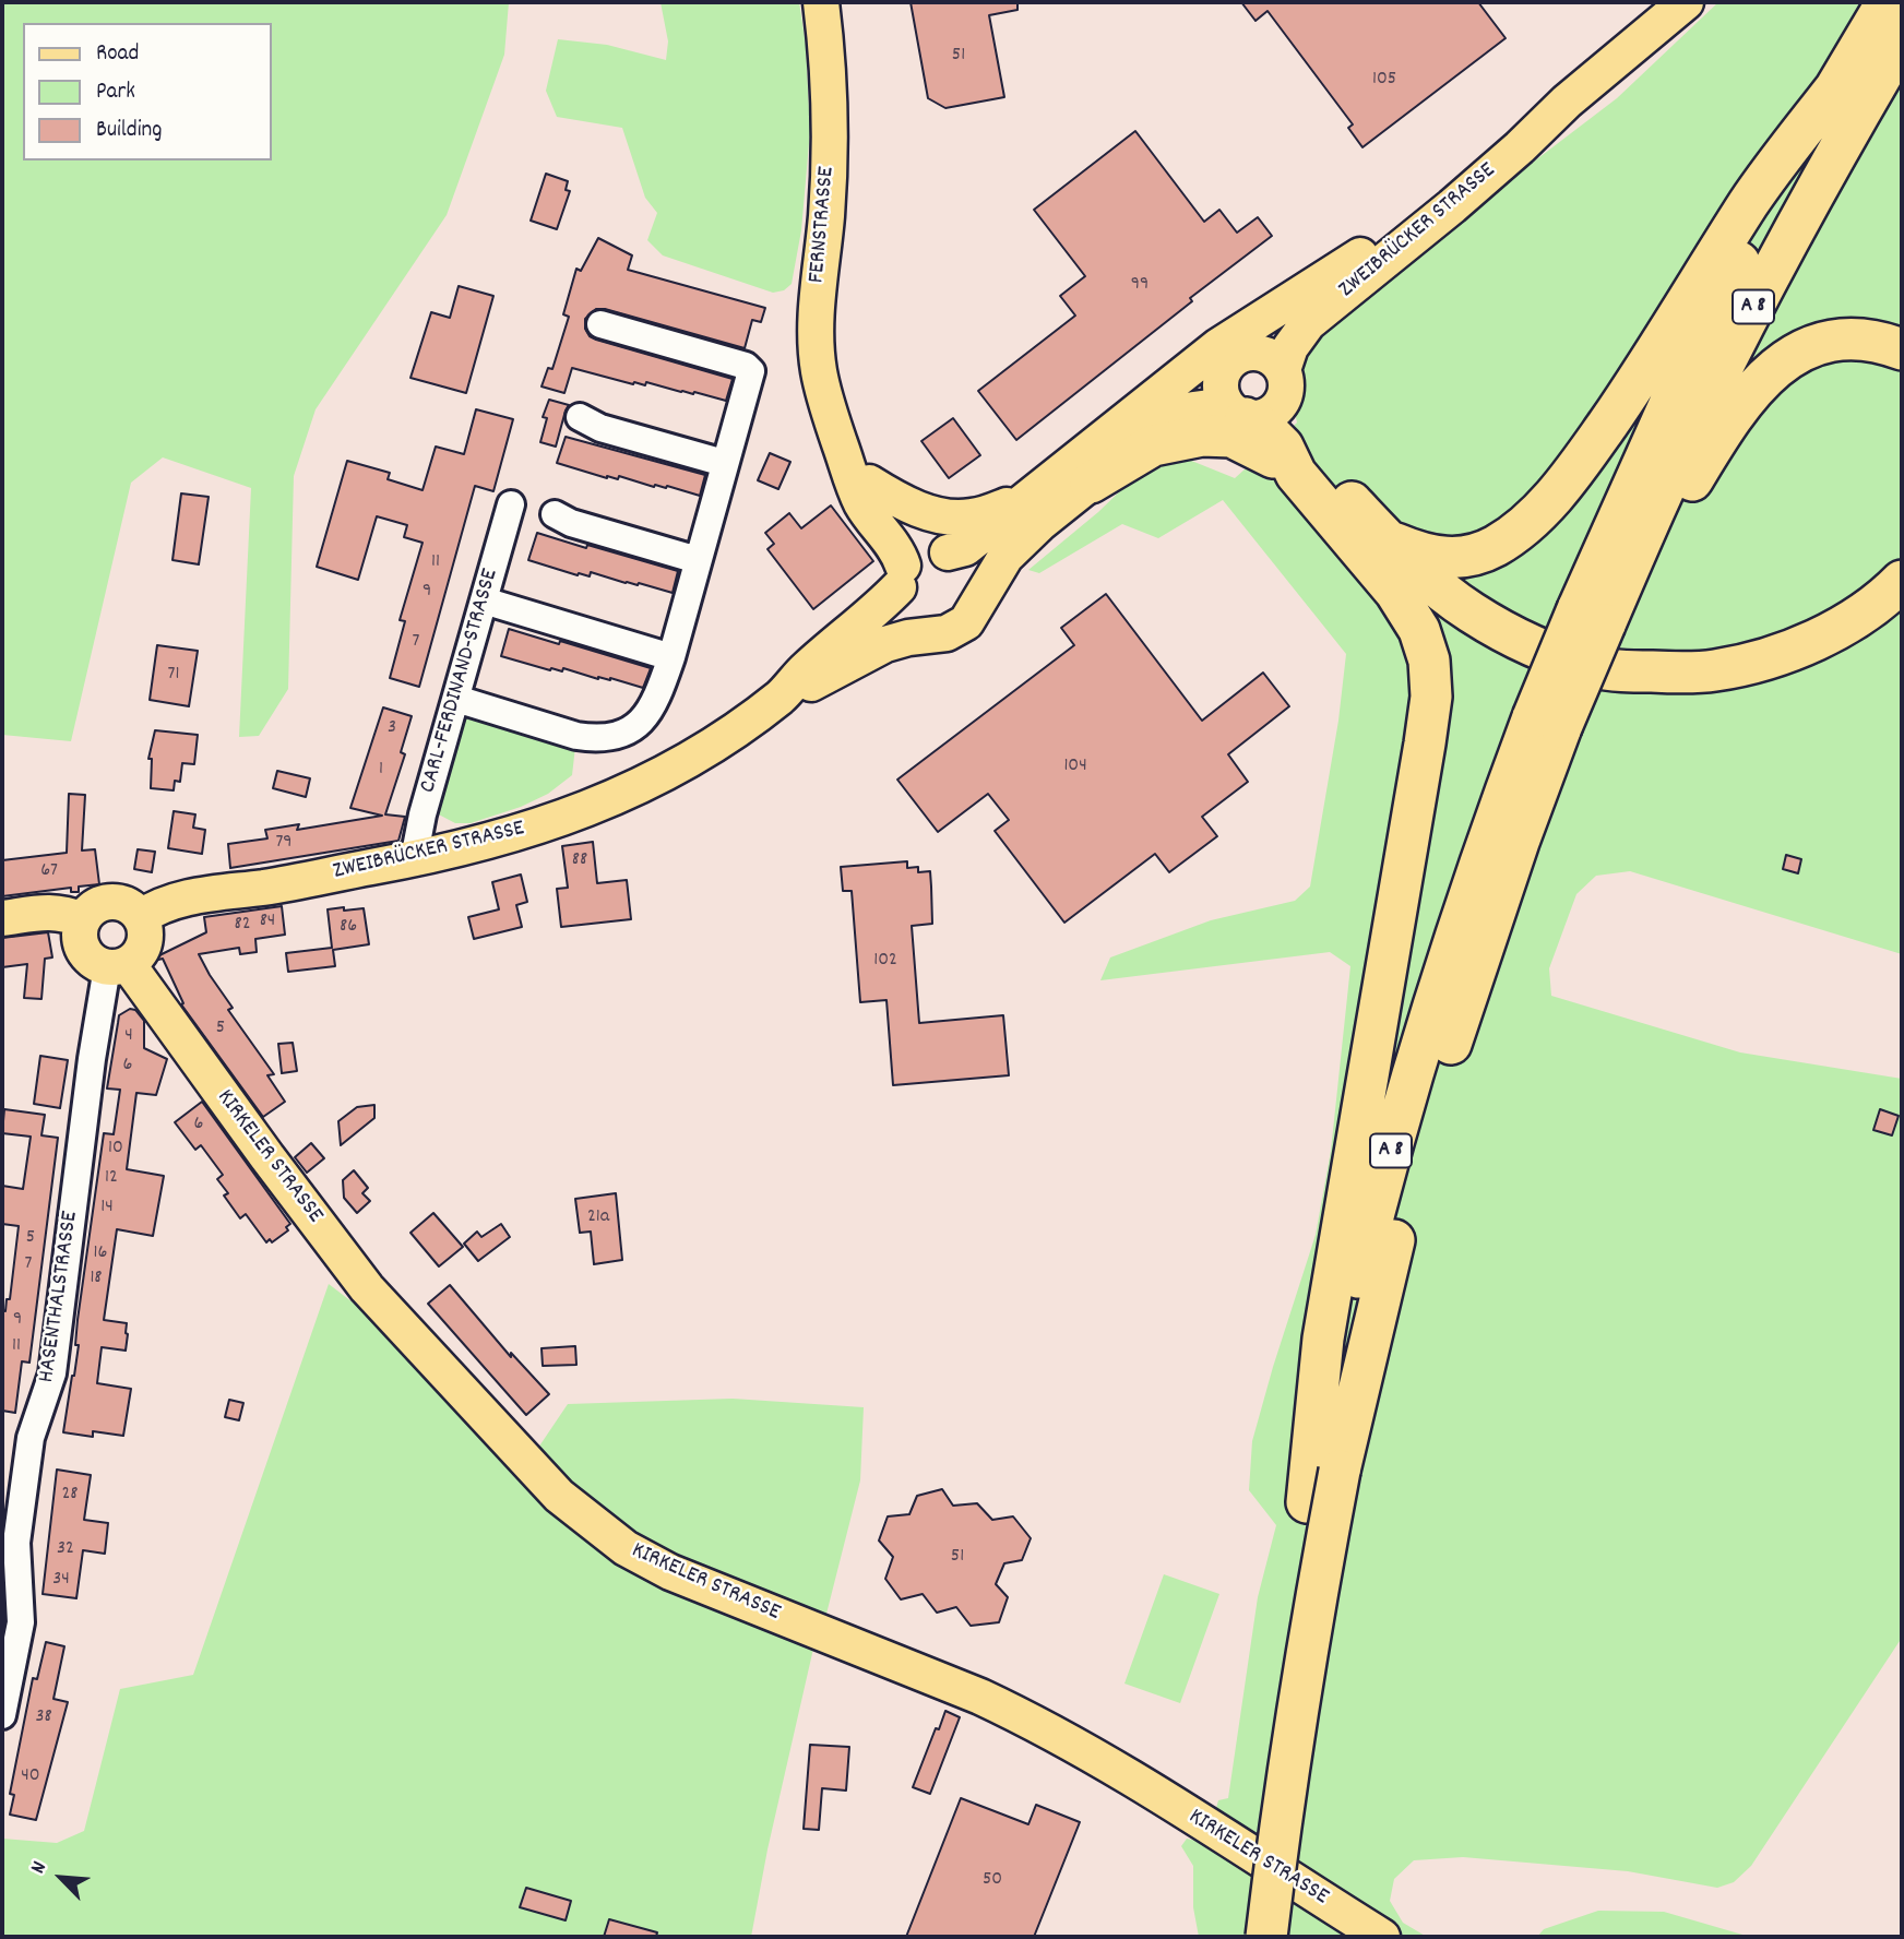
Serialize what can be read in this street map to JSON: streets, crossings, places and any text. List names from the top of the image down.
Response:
{
  "streets": {
    "highway": ["A 8"],
    "main road": ["FERNSTRASSE", "ZWEIBRÜCKER STRASSE", "KIRKELER STRASSE"],
    "street": ["CARL-FERDINAND-STRASSE", "HASENTHALSTRASSE"]
  },
  "crossings": [
    ["FERNSTRASSE", "ZWEIBRÜCKER STRASSE"],
    ["ZWEIBRÜCKER STRASSE", "CARL-FERDINAND-STRASSE"],
    ["ZWEIBRÜCKER STRASSE", "KIRKELER STRASSE"],
    ["ZWEIBRÜCKER STRASSE", "HASENTHALSTRASSE"],
    ["KIRKELER STRASSE", "HASENTHALSTRASSE"]
  ],
  "house_numbers": [
    "51",
    "105",
    "99",
    "11",
    "9",
    "7",
    "71",
    "3",
    "104",
    "1",
    "79",
    "88",
    "67",
    "84",
    "82",
    "86",
    "102",
    "5",
    "4",
    "6",
    "6",
    "10",
    "12",
    "14",
    "21a",
    "5",
    "16",
    "7",
    "18",
    "9",
    "11",
    "28",
    "32",
    "51",
    "34",
    "38",
    "40",
    "50"
  ],
  "legend": ["Road", "Park", "Building"],
  "north": "top left"
}
